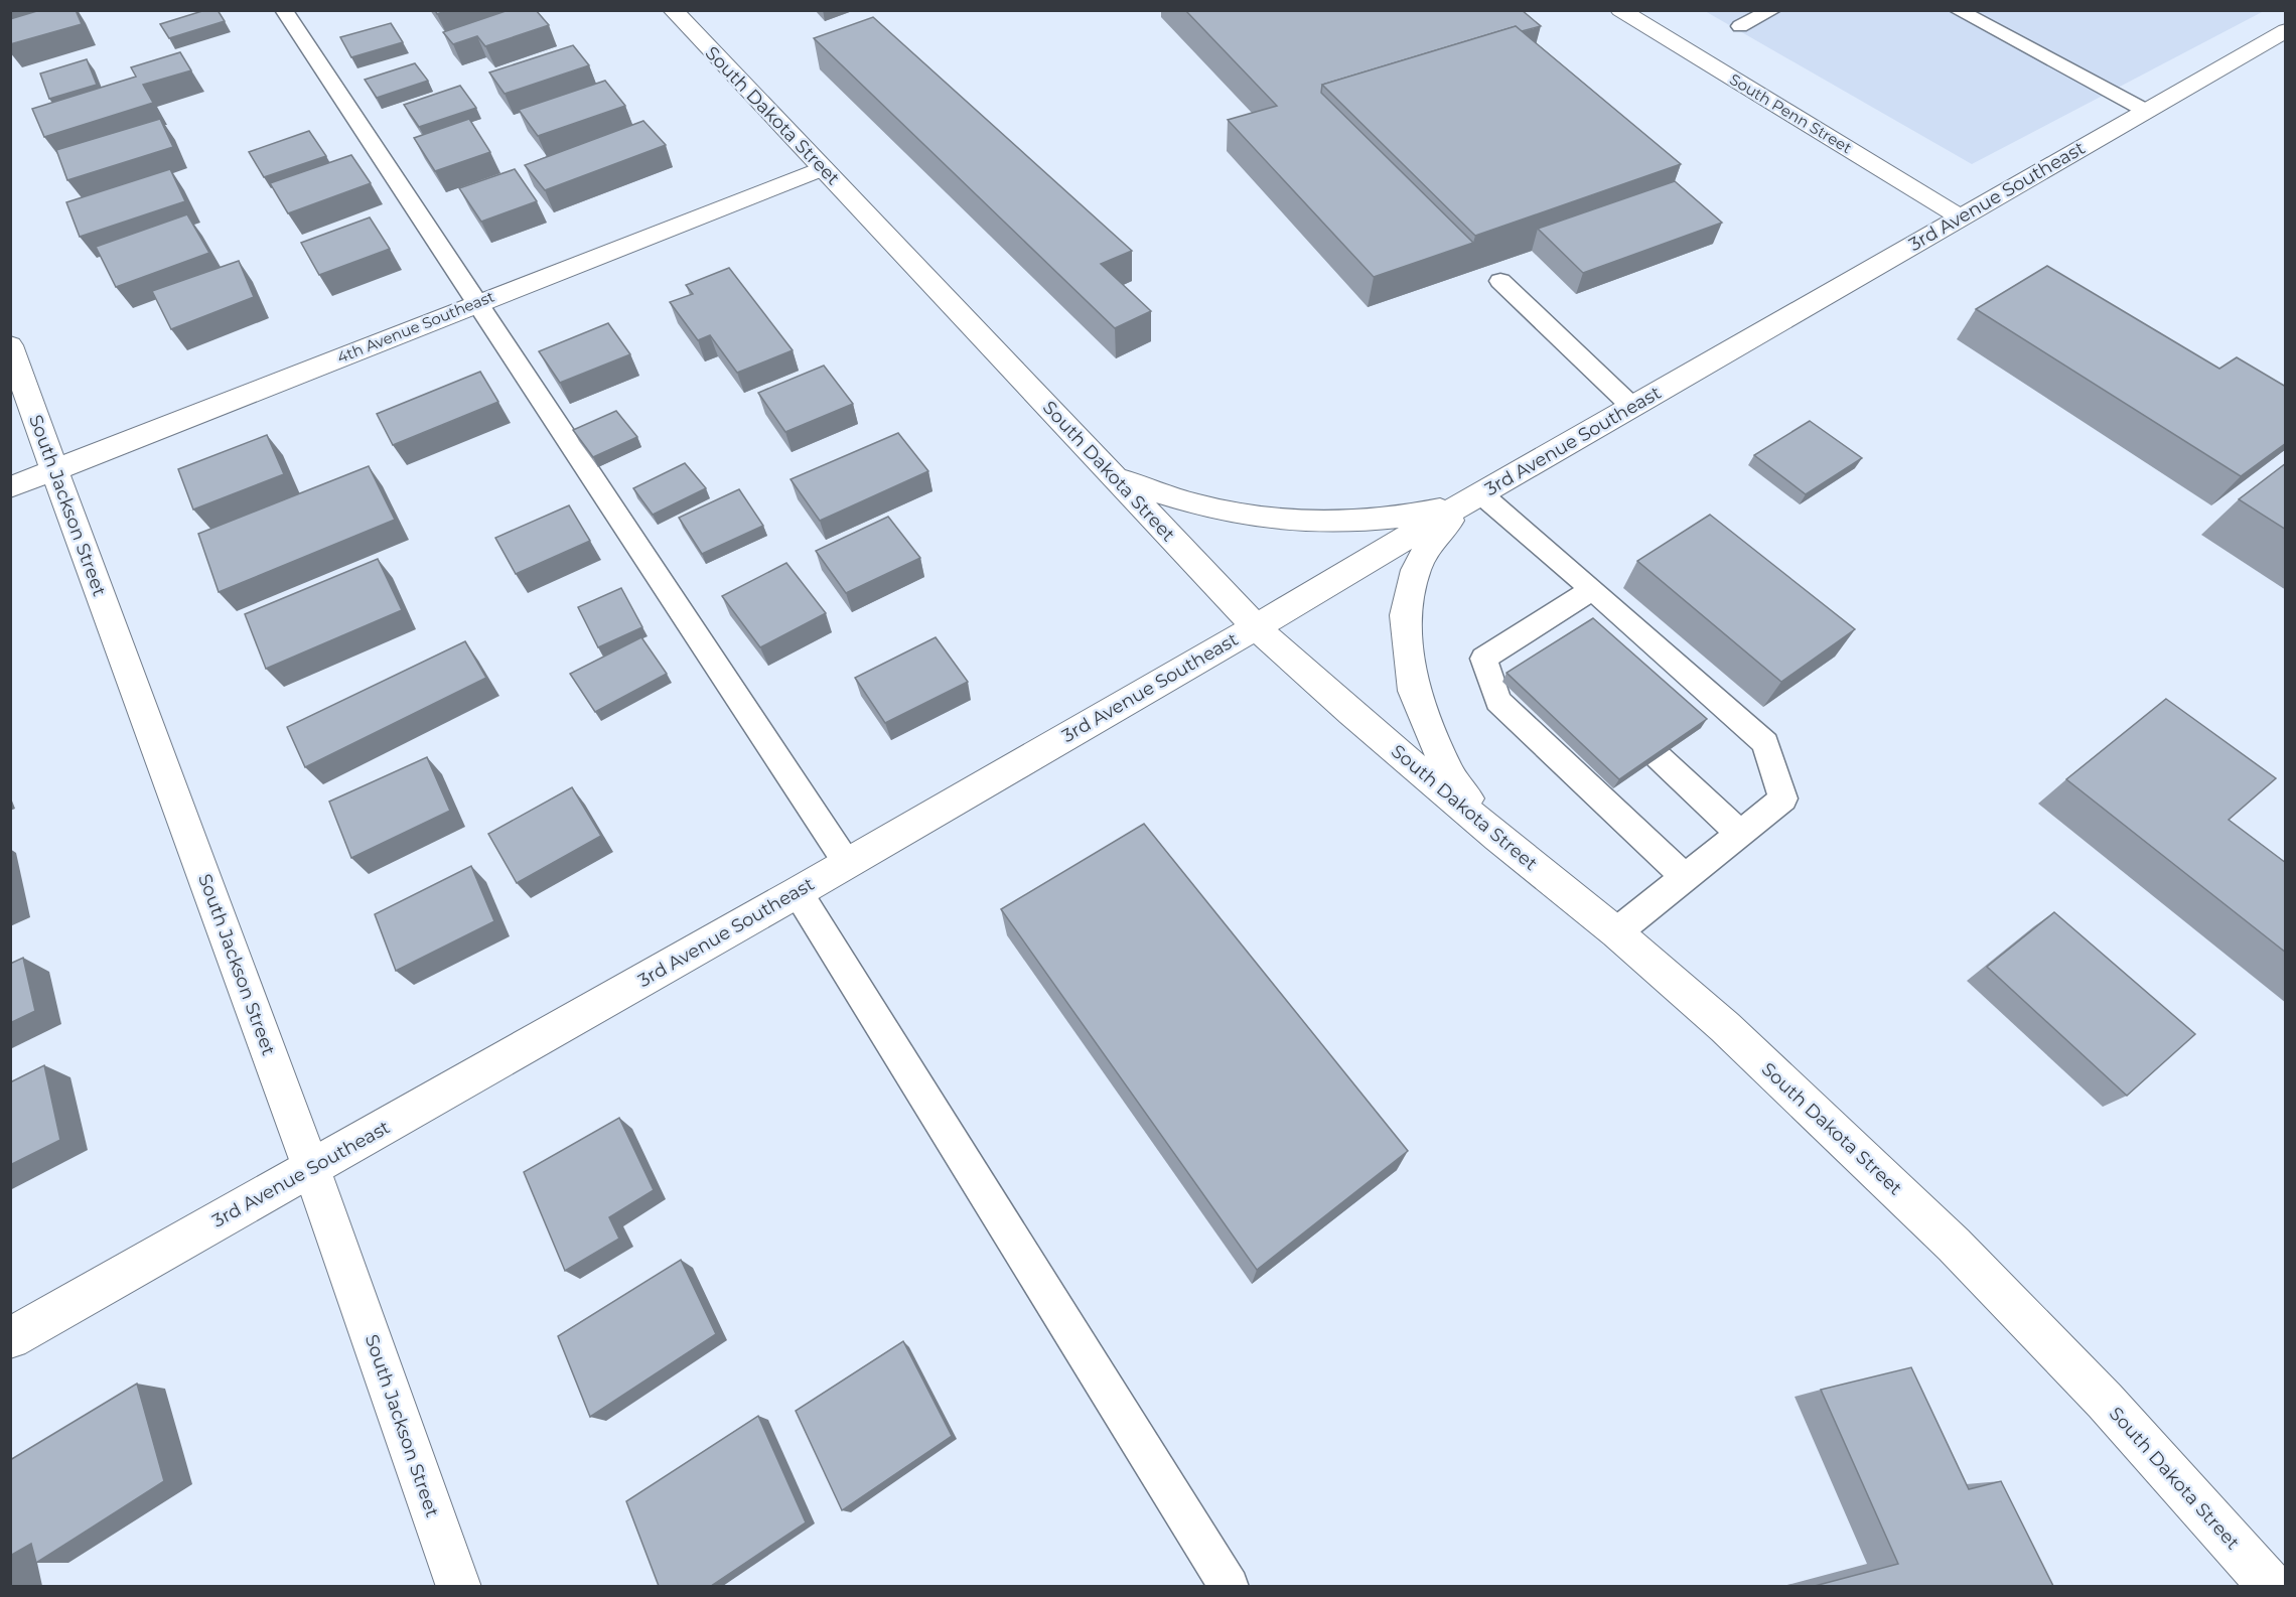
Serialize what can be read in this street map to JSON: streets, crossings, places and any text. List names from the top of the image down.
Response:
{
  "streets": {
    "street": [
      "South Penn Street",
      "South Dakota Street",
      "3rd Avenue Southeast",
      "4th Avenue Southeast",
      "South Jackson Street"
    ]
  },
  "crossings": [
    ["South Penn Street", "3rd Avenue Southeast"],
    ["South Dakota Street", "3rd Avenue Southeast"],
    ["South Dakota Street", "4th Avenue Southeast"],
    ["3rd Avenue Southeast", "South Jackson Street"],
    ["4th Avenue Southeast", "South Jackson Street"]
  ]
}
